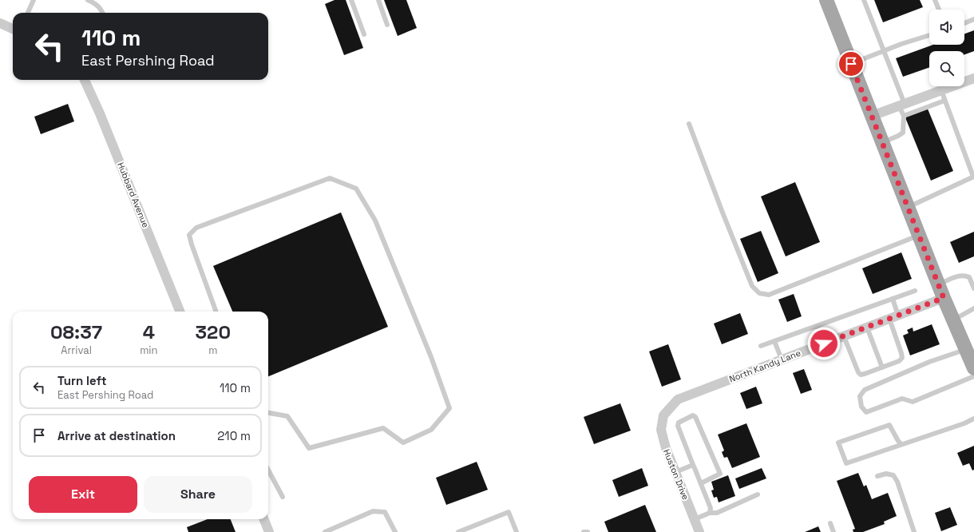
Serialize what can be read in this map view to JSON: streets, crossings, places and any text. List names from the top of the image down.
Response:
{
  "streets": {
    "street": ["Hubbard Avenue", "North Kandy Lane", "Huston Drive"]
  },
  "crossings": [
    ["North Kandy Lane", "Huston Drive"]
  ],
  "page": {
    "turn": ["110 m", "East Pershing Road"],
    "eta": [
      "08:37",
      "Arrival",
      "4",
      "min",
      "320",
      "m"
    ],
    "list": [
      {
        "name": "Turn left",
        "note": "East Pershing Road",
        "value": "110 m"
      },
      {
        "name": "Arrive at destination",
        "value": "210 m"
      }
    ],
    "buttons": ["Exit", "Share"]
  }
}
